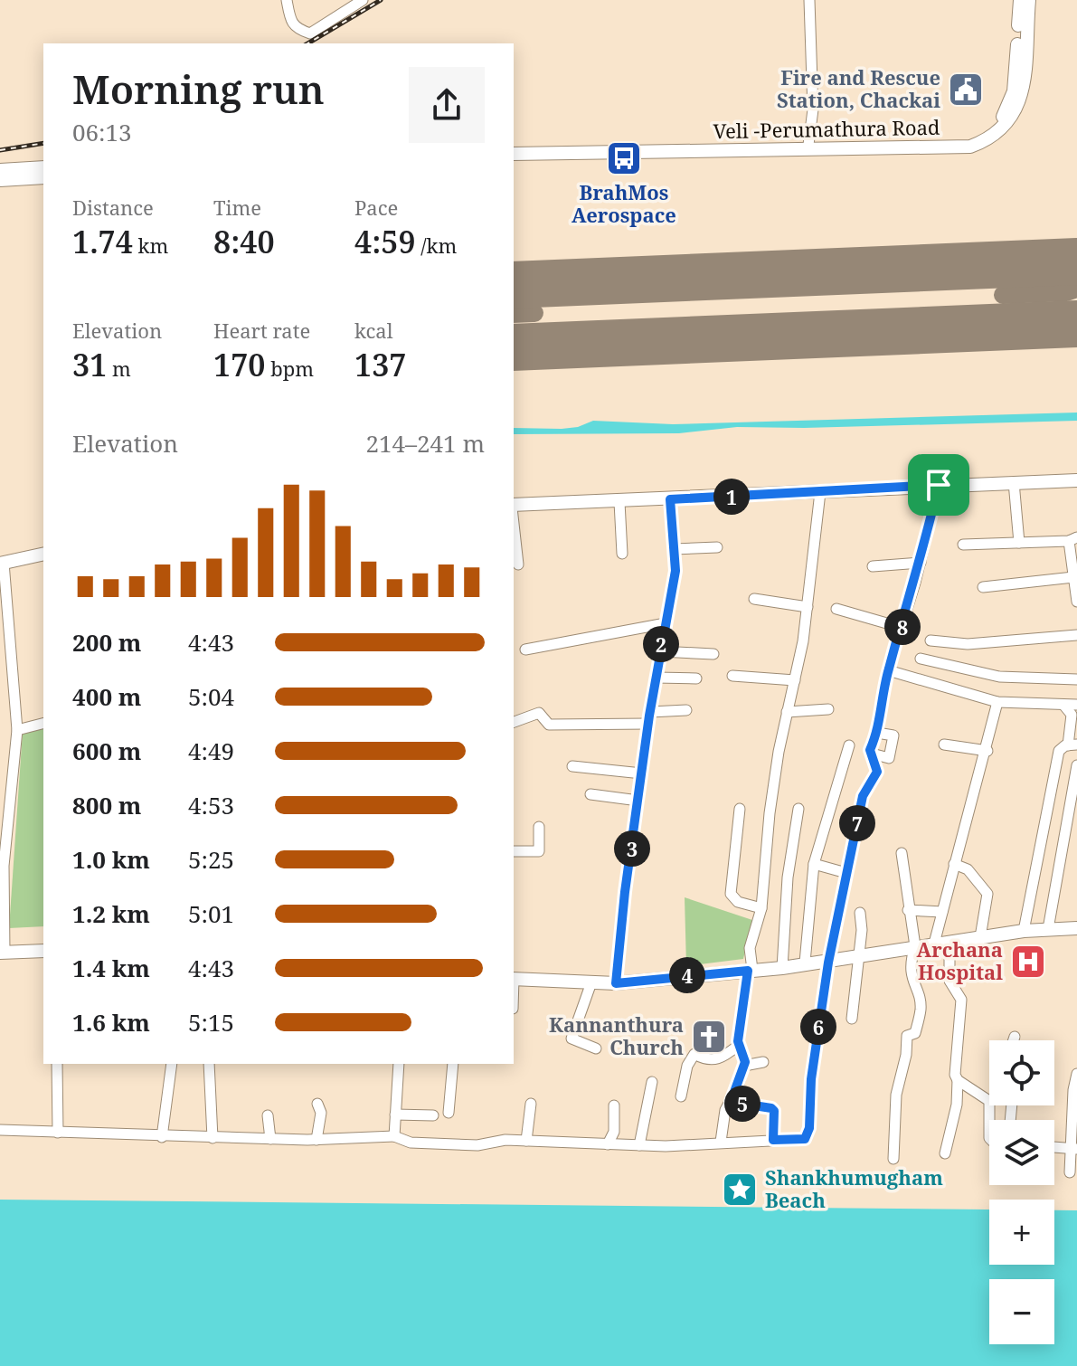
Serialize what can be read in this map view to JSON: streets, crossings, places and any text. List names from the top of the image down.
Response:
{
  "streets": {
    "main road": ["Veli -Perumathura Road"]
  },
  "places": {
    "public building": ["Fire and Rescue Station, Chackai"],
    "bus stop": ["BrahMos Aerospace"],
    "hospital": ["Archana Hospital"],
    "church": ["Kannanthura Church"],
    "place": ["Shankhumugham Beach"]
  },
  "page": {
    "heading": ["Morning run", "06:13"],
    "stats": [
      ["Distance", "1.74 km"],
      ["Time", "8:40"],
      ["Pace", "4:59 /km"],
      ["Elevation", "31 m"],
      ["Heart rate", "170 bpm"],
      ["kcal", "137"]
    ],
    "chart": ["Elevation", "214–241 m"],
    "pins": [
      "1",
      "8",
      "2",
      "7",
      "3",
      "4",
      "6",
      "5"
    ],
    "list": [
      {
        "name": "200 m",
        "note": "4:43"
      },
      {
        "name": "400 m",
        "note": "5:04"
      },
      {
        "name": "600 m",
        "note": "4:49"
      },
      {
        "name": "800 m",
        "note": "4:53"
      },
      {
        "name": "1.0 km",
        "note": "5:25"
      },
      {
        "name": "1.2 km",
        "note": "5:01"
      },
      {
        "name": "1.4 km",
        "note": "4:43"
      },
      {
        "name": "1.6 km",
        "note": "5:15"
      }
    ],
    "map_buttons": ["+", "−"]
  }
}
